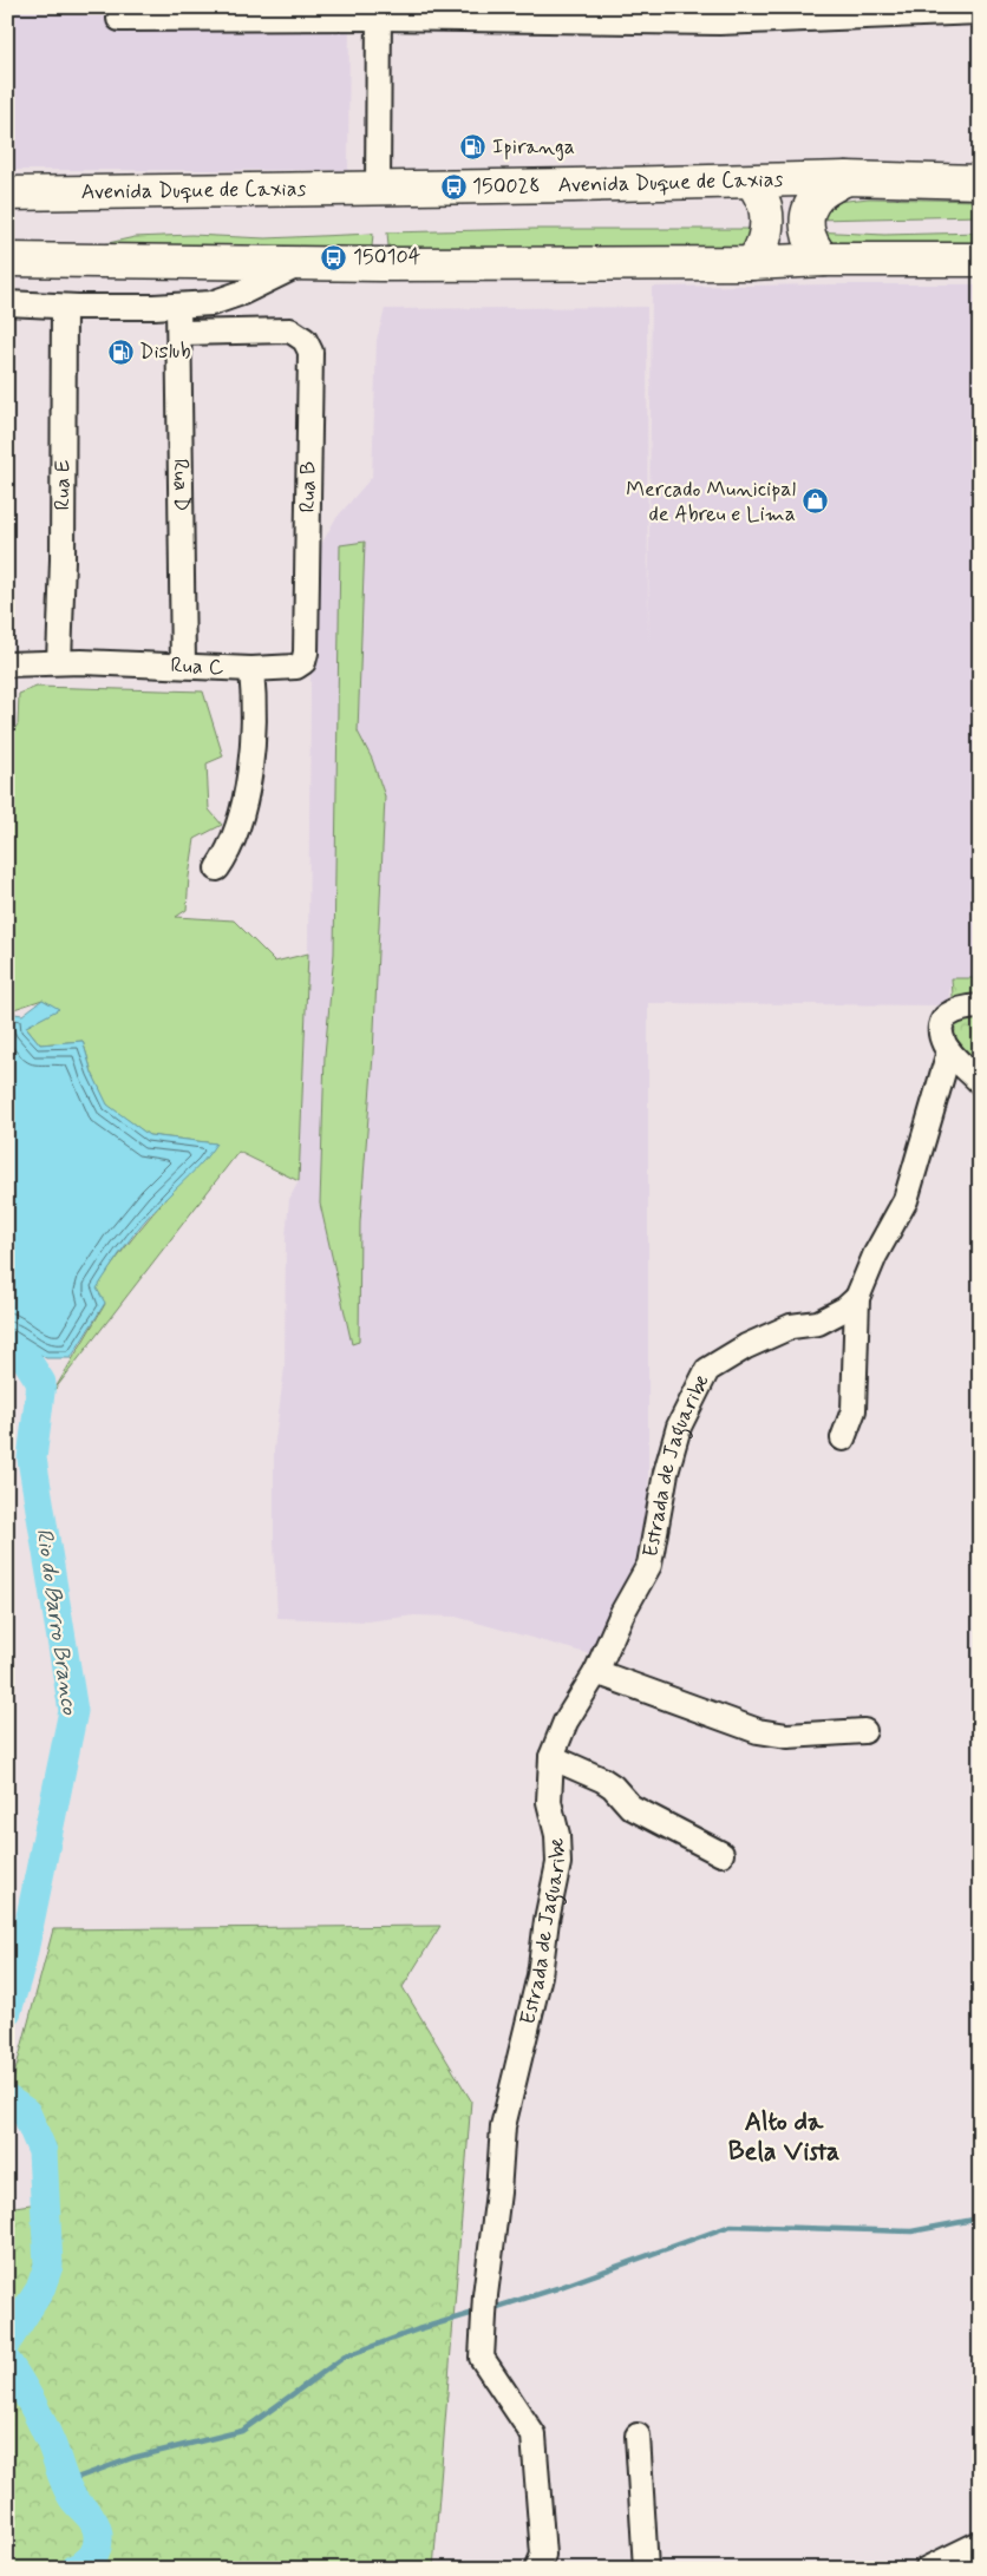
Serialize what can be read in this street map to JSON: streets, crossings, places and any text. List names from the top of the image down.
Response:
{
  "streets": {
    "highway": ["Avenida Duque de Caxias"],
    "street": [
      "Rua E",
      "Rua D",
      "Rua B",
      "Rua C",
      "Estrada de Jaguaribe"
    ]
  },
  "crossings": [
    ["Rua E", "Rua C"],
    ["Rua D", "Rua B"],
    ["Rua D", "Rua C"],
    ["Rua B", "Rua C"]
  ],
  "districts": ["Alto da Bela Vista"],
  "water": ["Rio do Barro Branco"],
  "places": {
    "fuel station": ["Ipiranga", "Dislub"],
    "bus stop": ["150028", "150104"],
    "shop": ["Mercado Municipal de Abreu e Lima"]
  }
}
